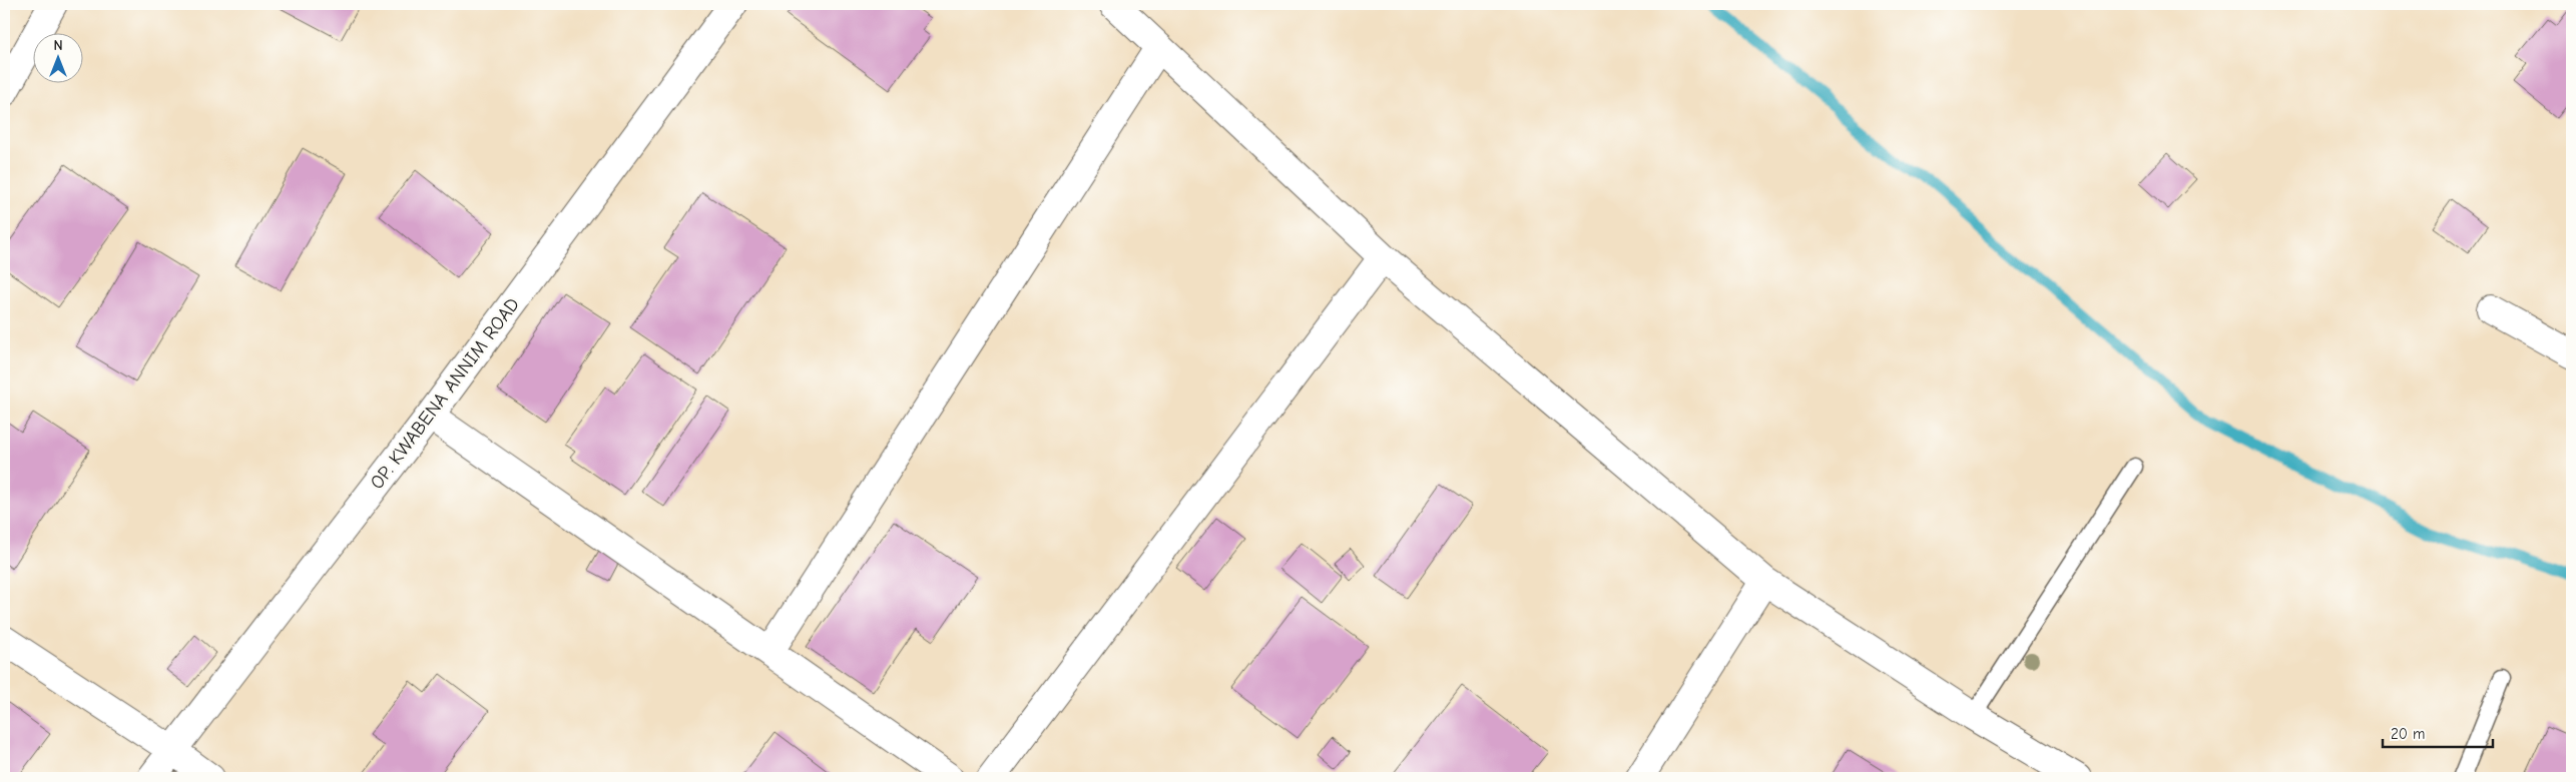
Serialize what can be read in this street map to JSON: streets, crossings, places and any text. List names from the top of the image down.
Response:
{
  "streets": {
    "street": ["OP. KWABENA ANNIM ROAD"]
  },
  "scale_bar": "20 m",
  "north": "top"
}
